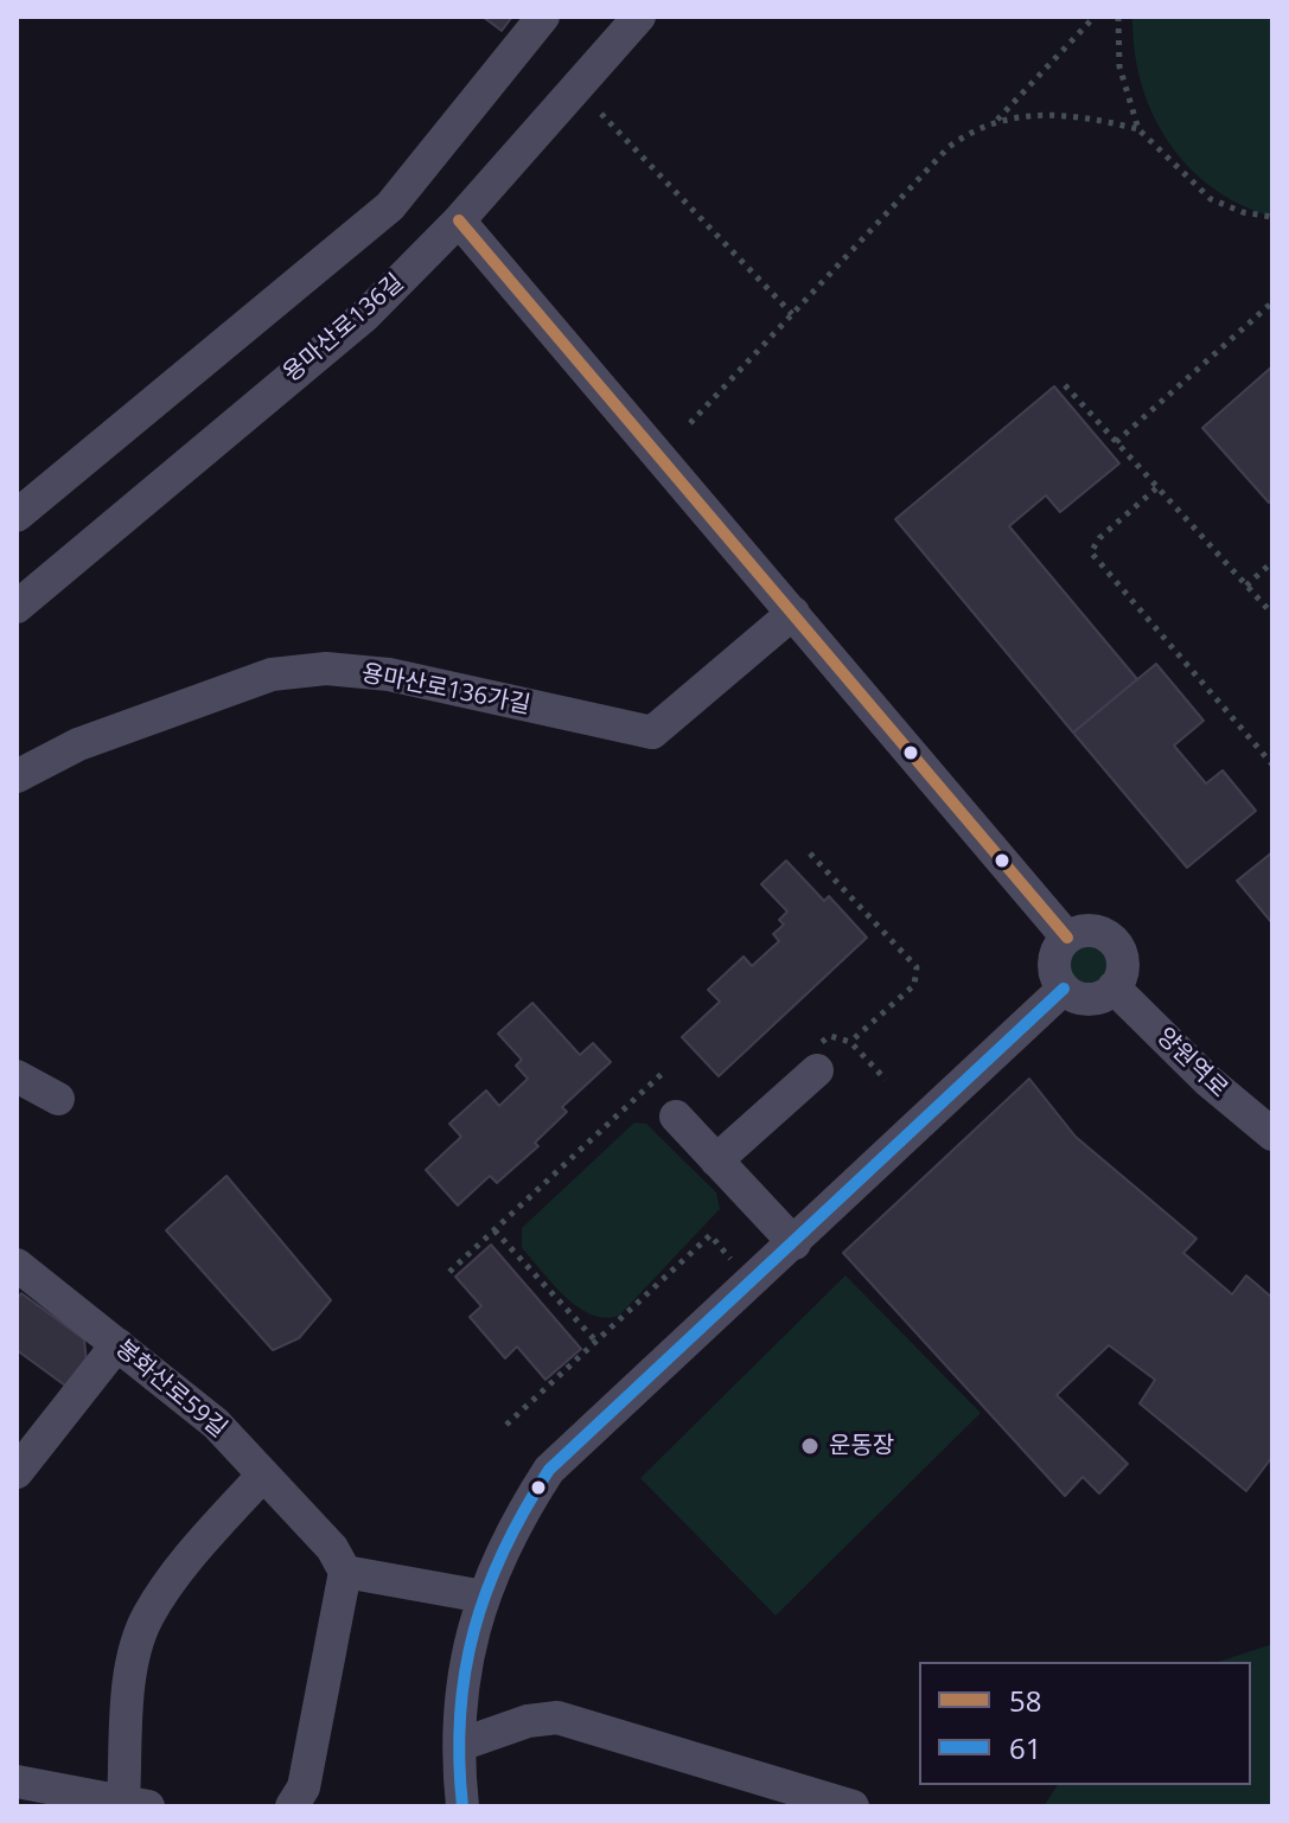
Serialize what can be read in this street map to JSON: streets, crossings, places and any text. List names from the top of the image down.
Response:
{
  "streets": {
    "street": [
      "용마산로136길",
      "용마산로136가길",
      "양원역로",
      "봉화산로59길"
    ]
  },
  "places": ["운동장"],
  "lines": ["transit line 58", "transit line 61"],
  "legend": ["58", "61"]
}
